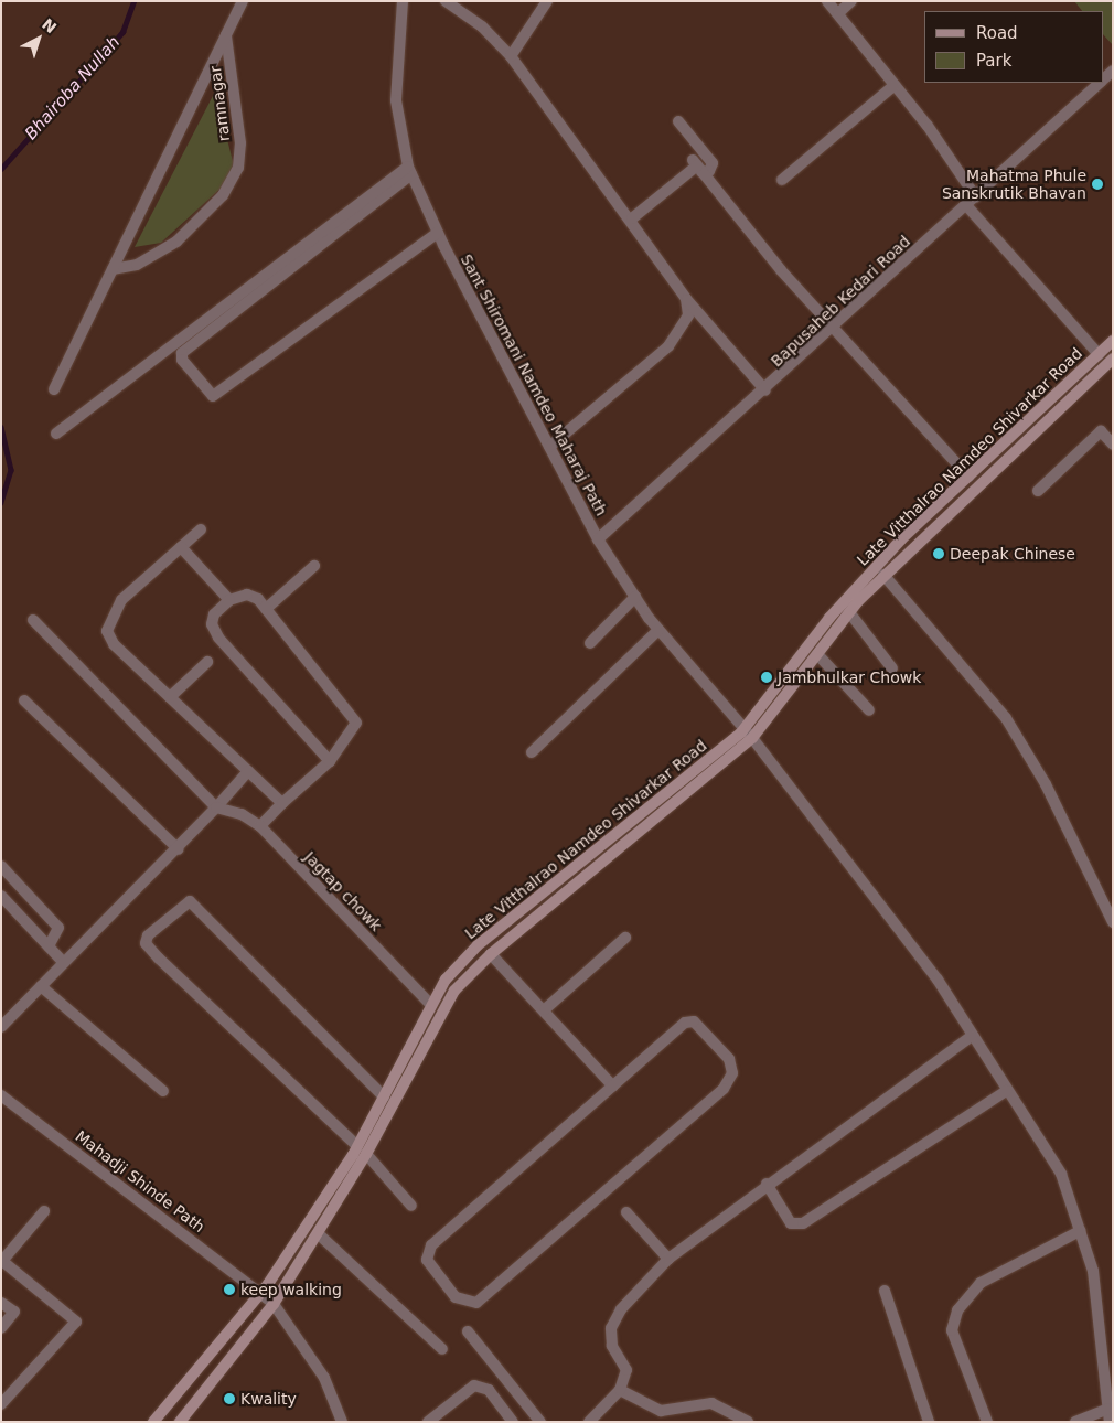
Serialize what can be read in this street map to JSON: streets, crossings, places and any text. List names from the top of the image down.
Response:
{
  "streets": {
    "main road": ["Late Vitthalrao Namdeo Shivarkar Road"],
    "street": [
      "ramnagar",
      "Bapusaheb Kedari Road",
      "Sant Shiromani Namdeo Maharaj Path",
      "Jagtap chowk",
      "Mahadji Shinde Path"
    ]
  },
  "crossings": [
    ["Bapusaheb Kedari Road", "Sant Shiromani Namdeo Maharaj Path"],
    ["Sant Shiromani Namdeo Maharaj Path", "Late Vitthalrao Namdeo Shivarkar Road"],
    ["Late Vitthalrao Namdeo Shivarkar Road", "Jagtap chowk"],
    ["Late Vitthalrao Namdeo Shivarkar Road", "Mahadji Shinde Path"]
  ],
  "water": ["Bhairoba Nullah"],
  "places": [
    "Mahatma Phule Sanskrutik Bhavan",
    "Deepak Chinese",
    "Jambhulkar Chowk",
    "keep walking",
    "Kwality"
  ],
  "legend": ["Road", "Park"],
  "north": "top right"
}
